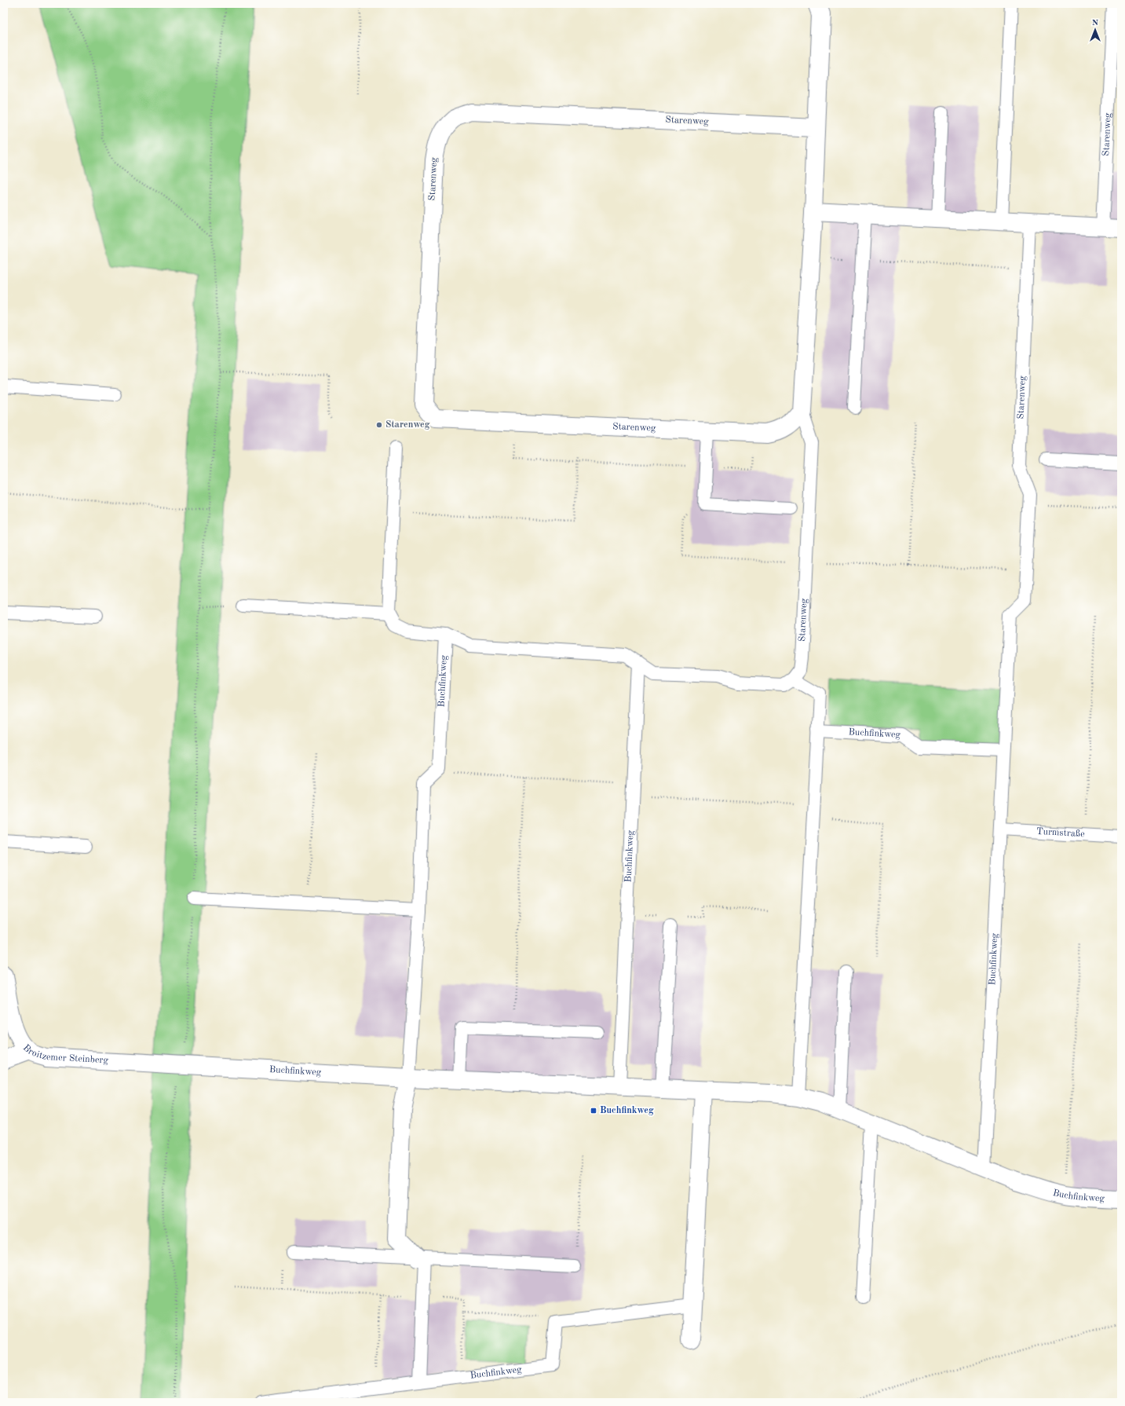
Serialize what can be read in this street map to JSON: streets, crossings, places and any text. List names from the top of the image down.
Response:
{
  "streets": {
    "street": ["Starenweg", "Buchfinkweg", "Broitzemer Steinberg"],
    "lane": ["Turmstraße"]
  },
  "crossings": [
    ["Starenweg", "Buchfinkweg"],
    ["Buchfinkweg", "Turmstraße"],
    ["Buchfinkweg", "Broitzemer Steinberg"]
  ],
  "places": {
    "other": ["Starenweg"],
    "transit": ["Buchfinkweg"]
  },
  "north": "top"
}
